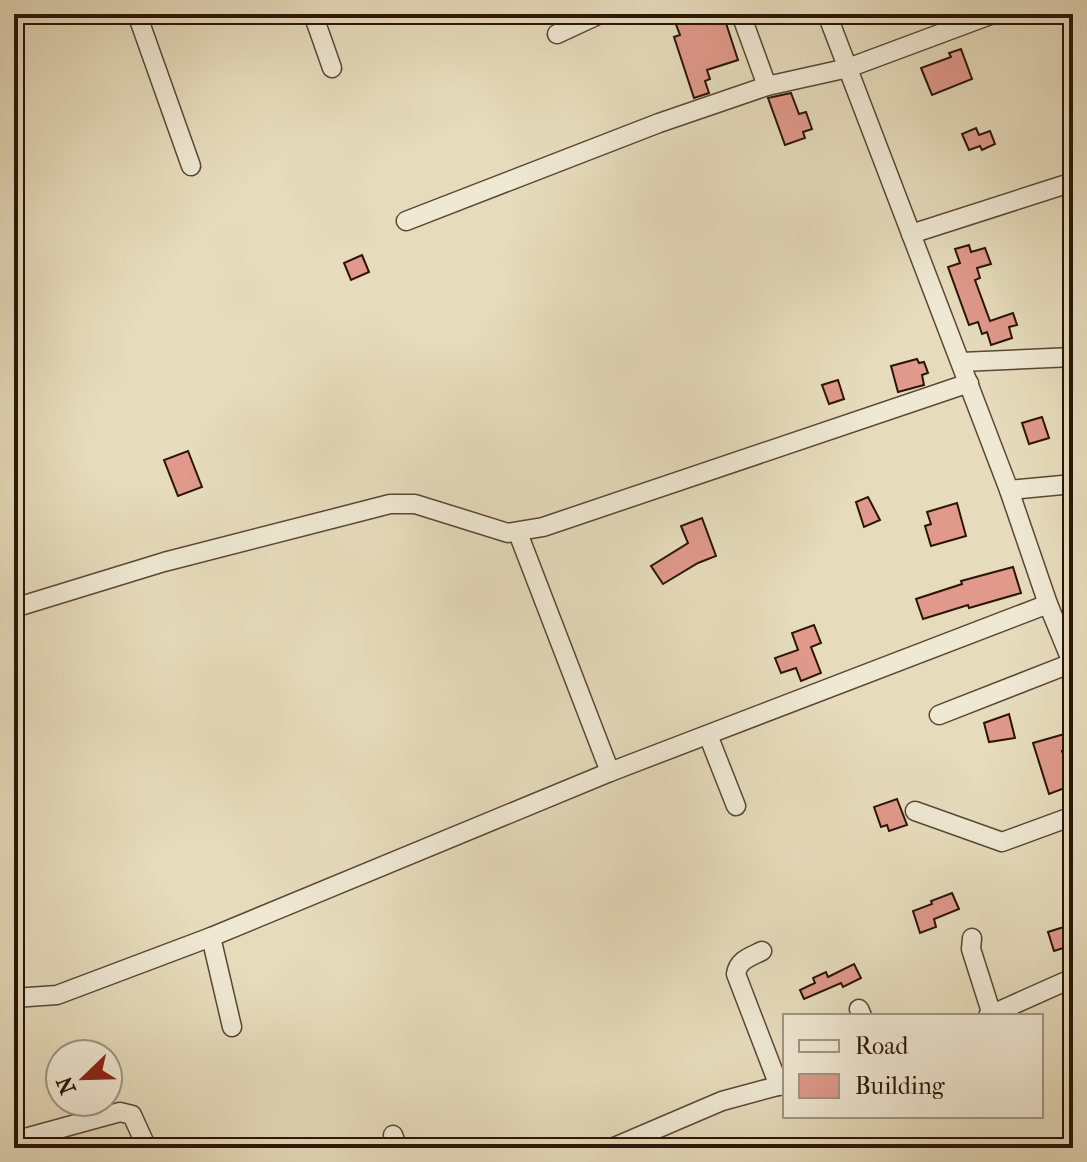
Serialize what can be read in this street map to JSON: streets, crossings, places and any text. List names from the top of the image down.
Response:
{
  "legend": ["Road", "Building"],
  "north": "bottom left"
}
